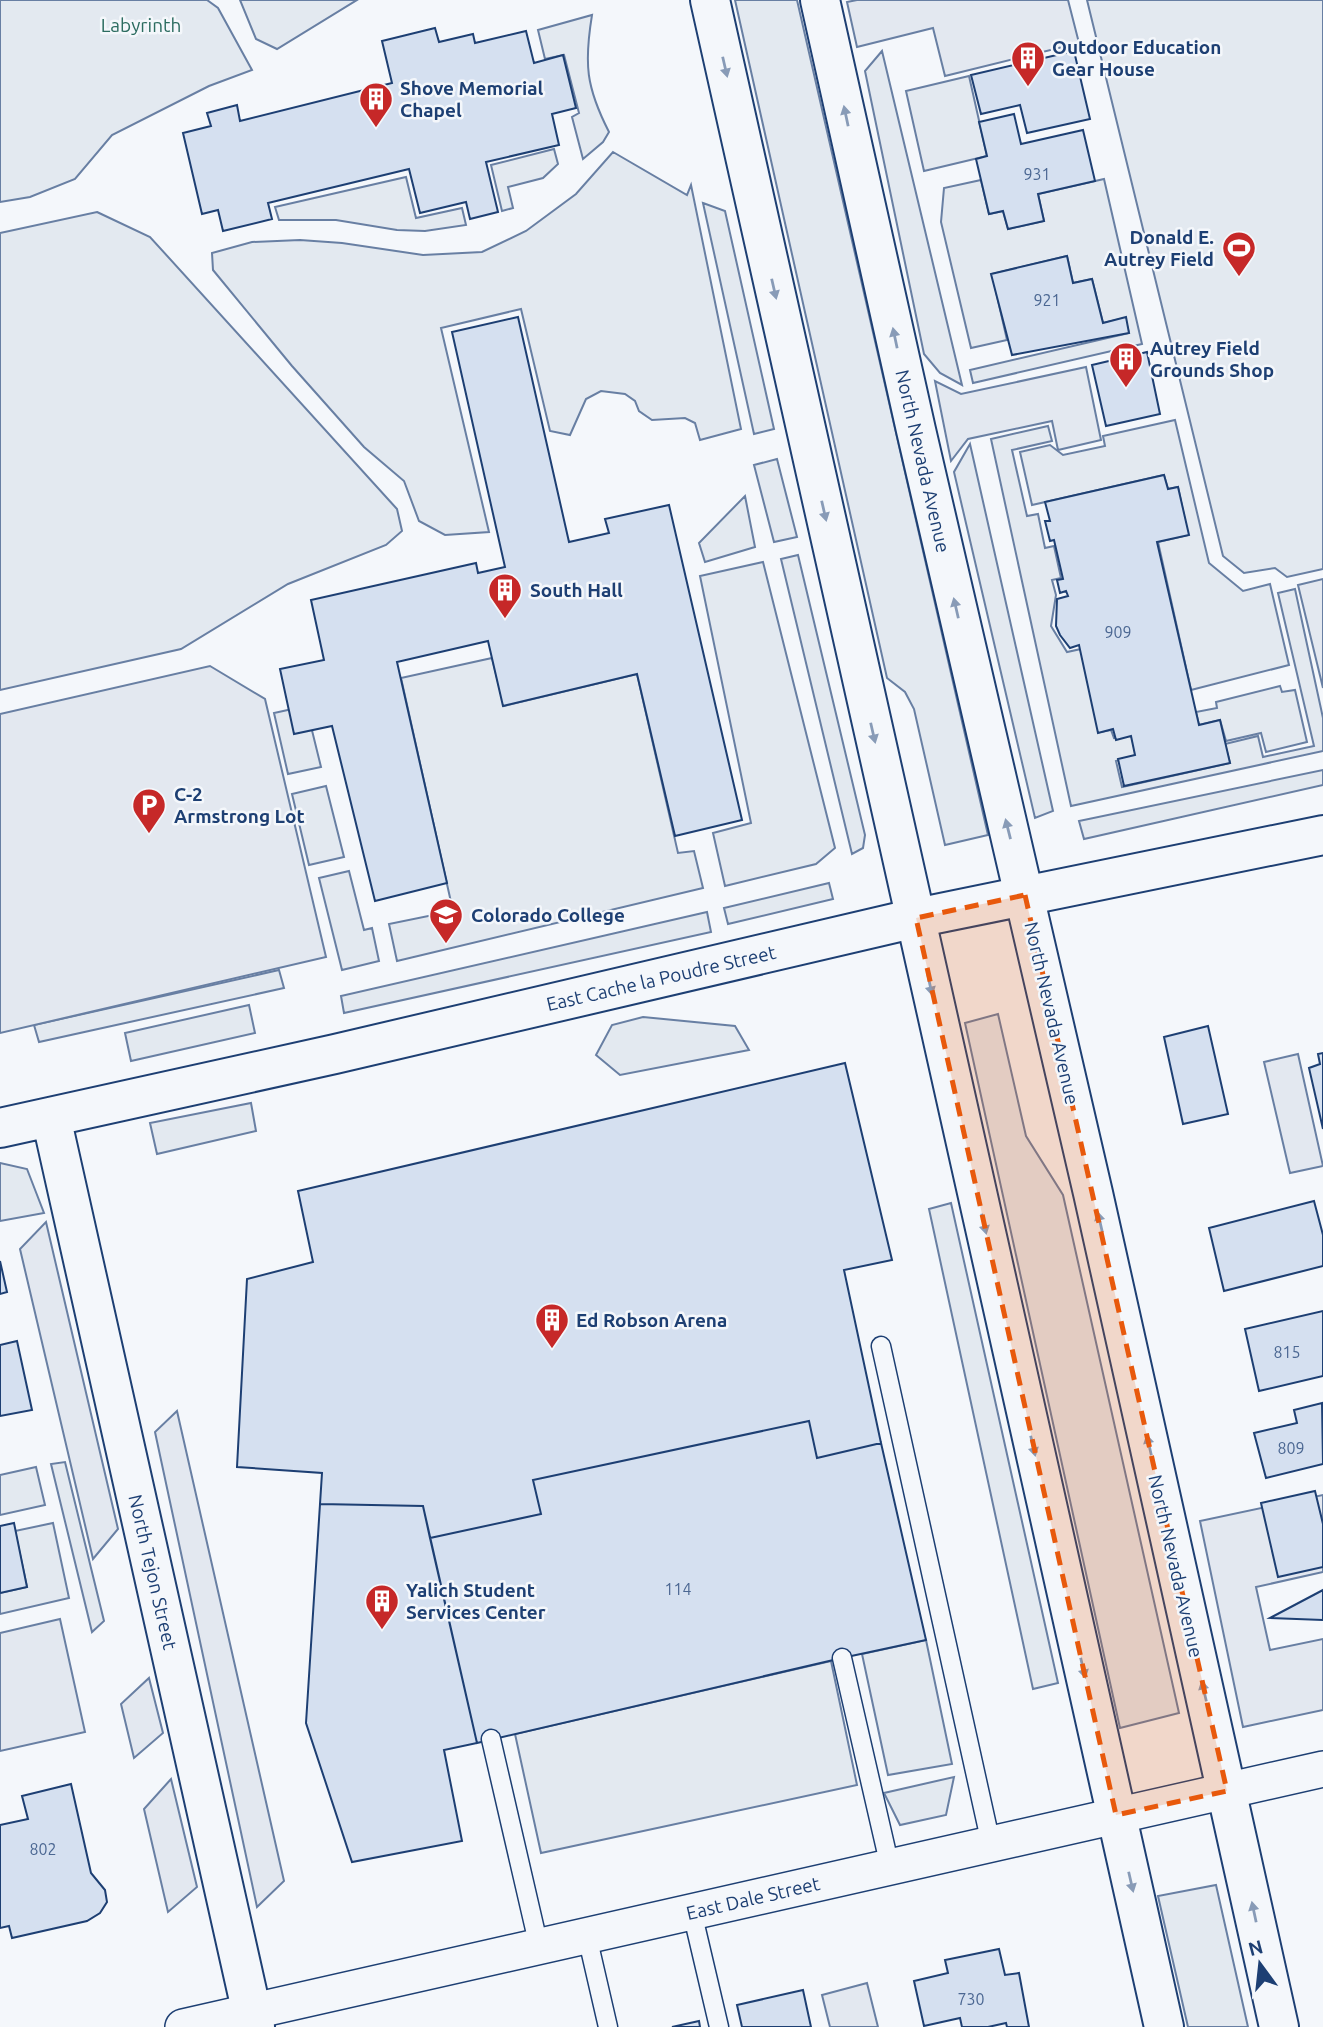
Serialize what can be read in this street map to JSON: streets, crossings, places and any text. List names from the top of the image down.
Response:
{
  "streets": {
    "main road": ["North Nevada Avenue", "East Cache la Poudre Street", "North Tejon Street"],
    "street": ["East Dale Street"]
  },
  "crossings": [
    ["North Nevada Avenue", "East Cache la Poudre Street"],
    ["North Nevada Avenue", "East Dale Street"],
    ["East Cache la Poudre Street", "North Tejon Street"],
    ["North Tejon Street", "East Dale Street"]
  ],
  "parks": ["Labyrinth"],
  "places": {
    "building": [
      "Outdoor Education Gear House",
      "Shove Memorial Chapel",
      "Autrey Field Grounds Shop",
      "South Hall",
      "Ed Robson Arena",
      "Yalich Student Services Center"
    ],
    "sports": ["Donald E. Autrey Field"],
    "parking": ["C-2 Armstrong Lot"],
    "school or university": ["Colorado College"]
  },
  "house_numbers": [
    "931",
    "921",
    "909",
    "815",
    "809",
    "114",
    "802",
    "730"
  ],
  "north": "top"
}
